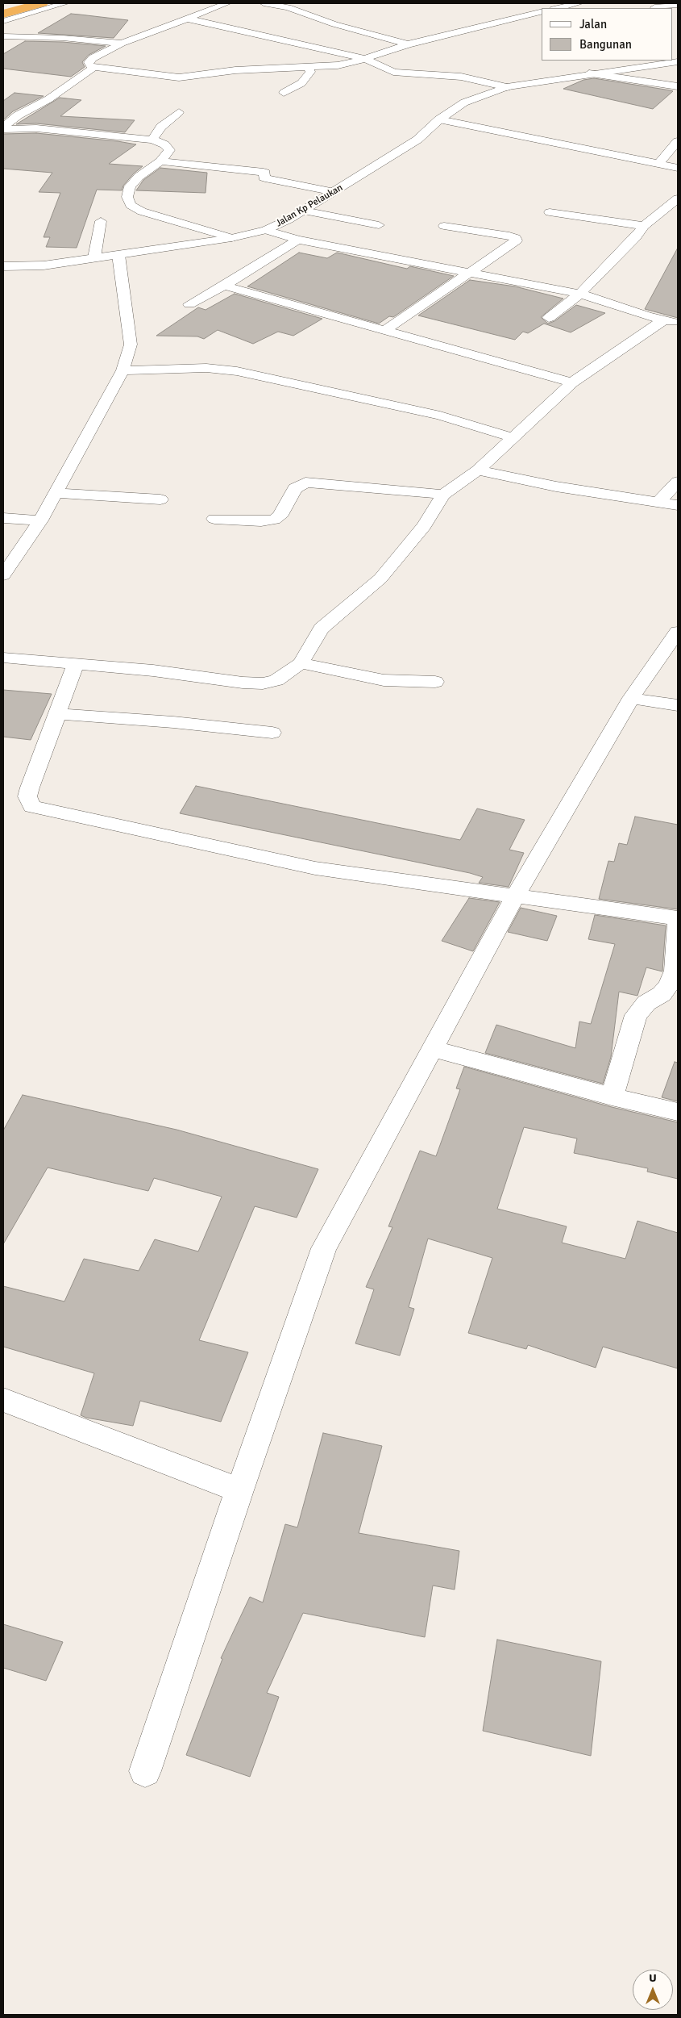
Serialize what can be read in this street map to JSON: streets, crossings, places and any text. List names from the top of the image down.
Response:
{
  "streets": {
    "street": ["Jalan Kp Pelaukan"]
  },
  "legend": ["Jalan", "Bangunan"],
  "north": "top"
}
